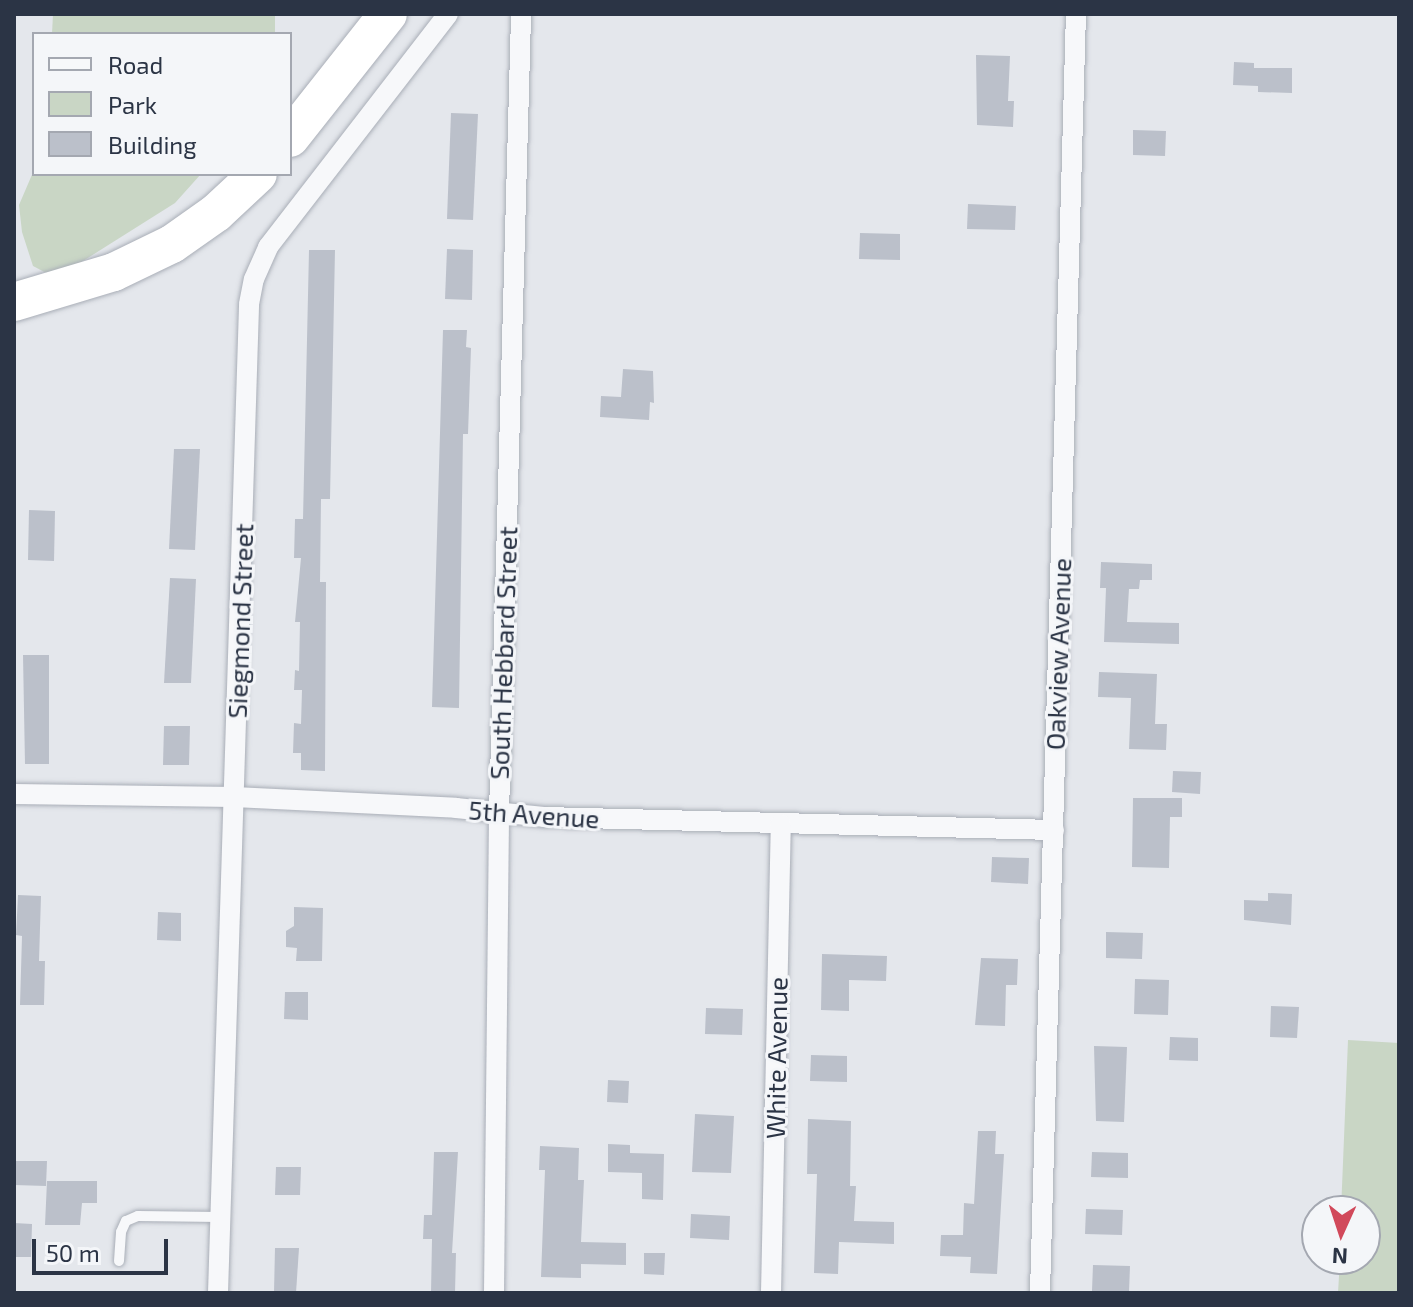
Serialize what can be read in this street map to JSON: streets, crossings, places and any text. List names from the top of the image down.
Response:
{
  "streets": {
    "street": [
      "Siegmond Street",
      "South Hebbard Street",
      "Oakview Avenue",
      "5th Avenue",
      "White Avenue"
    ]
  },
  "crossings": [
    ["Siegmond Street", "5th Avenue"],
    ["South Hebbard Street", "5th Avenue"],
    ["Oakview Avenue", "5th Avenue"],
    ["5th Avenue", "White Avenue"]
  ],
  "legend": ["Road", "Park", "Building"],
  "scale_bar": "50 m",
  "north": "bottom"
}
